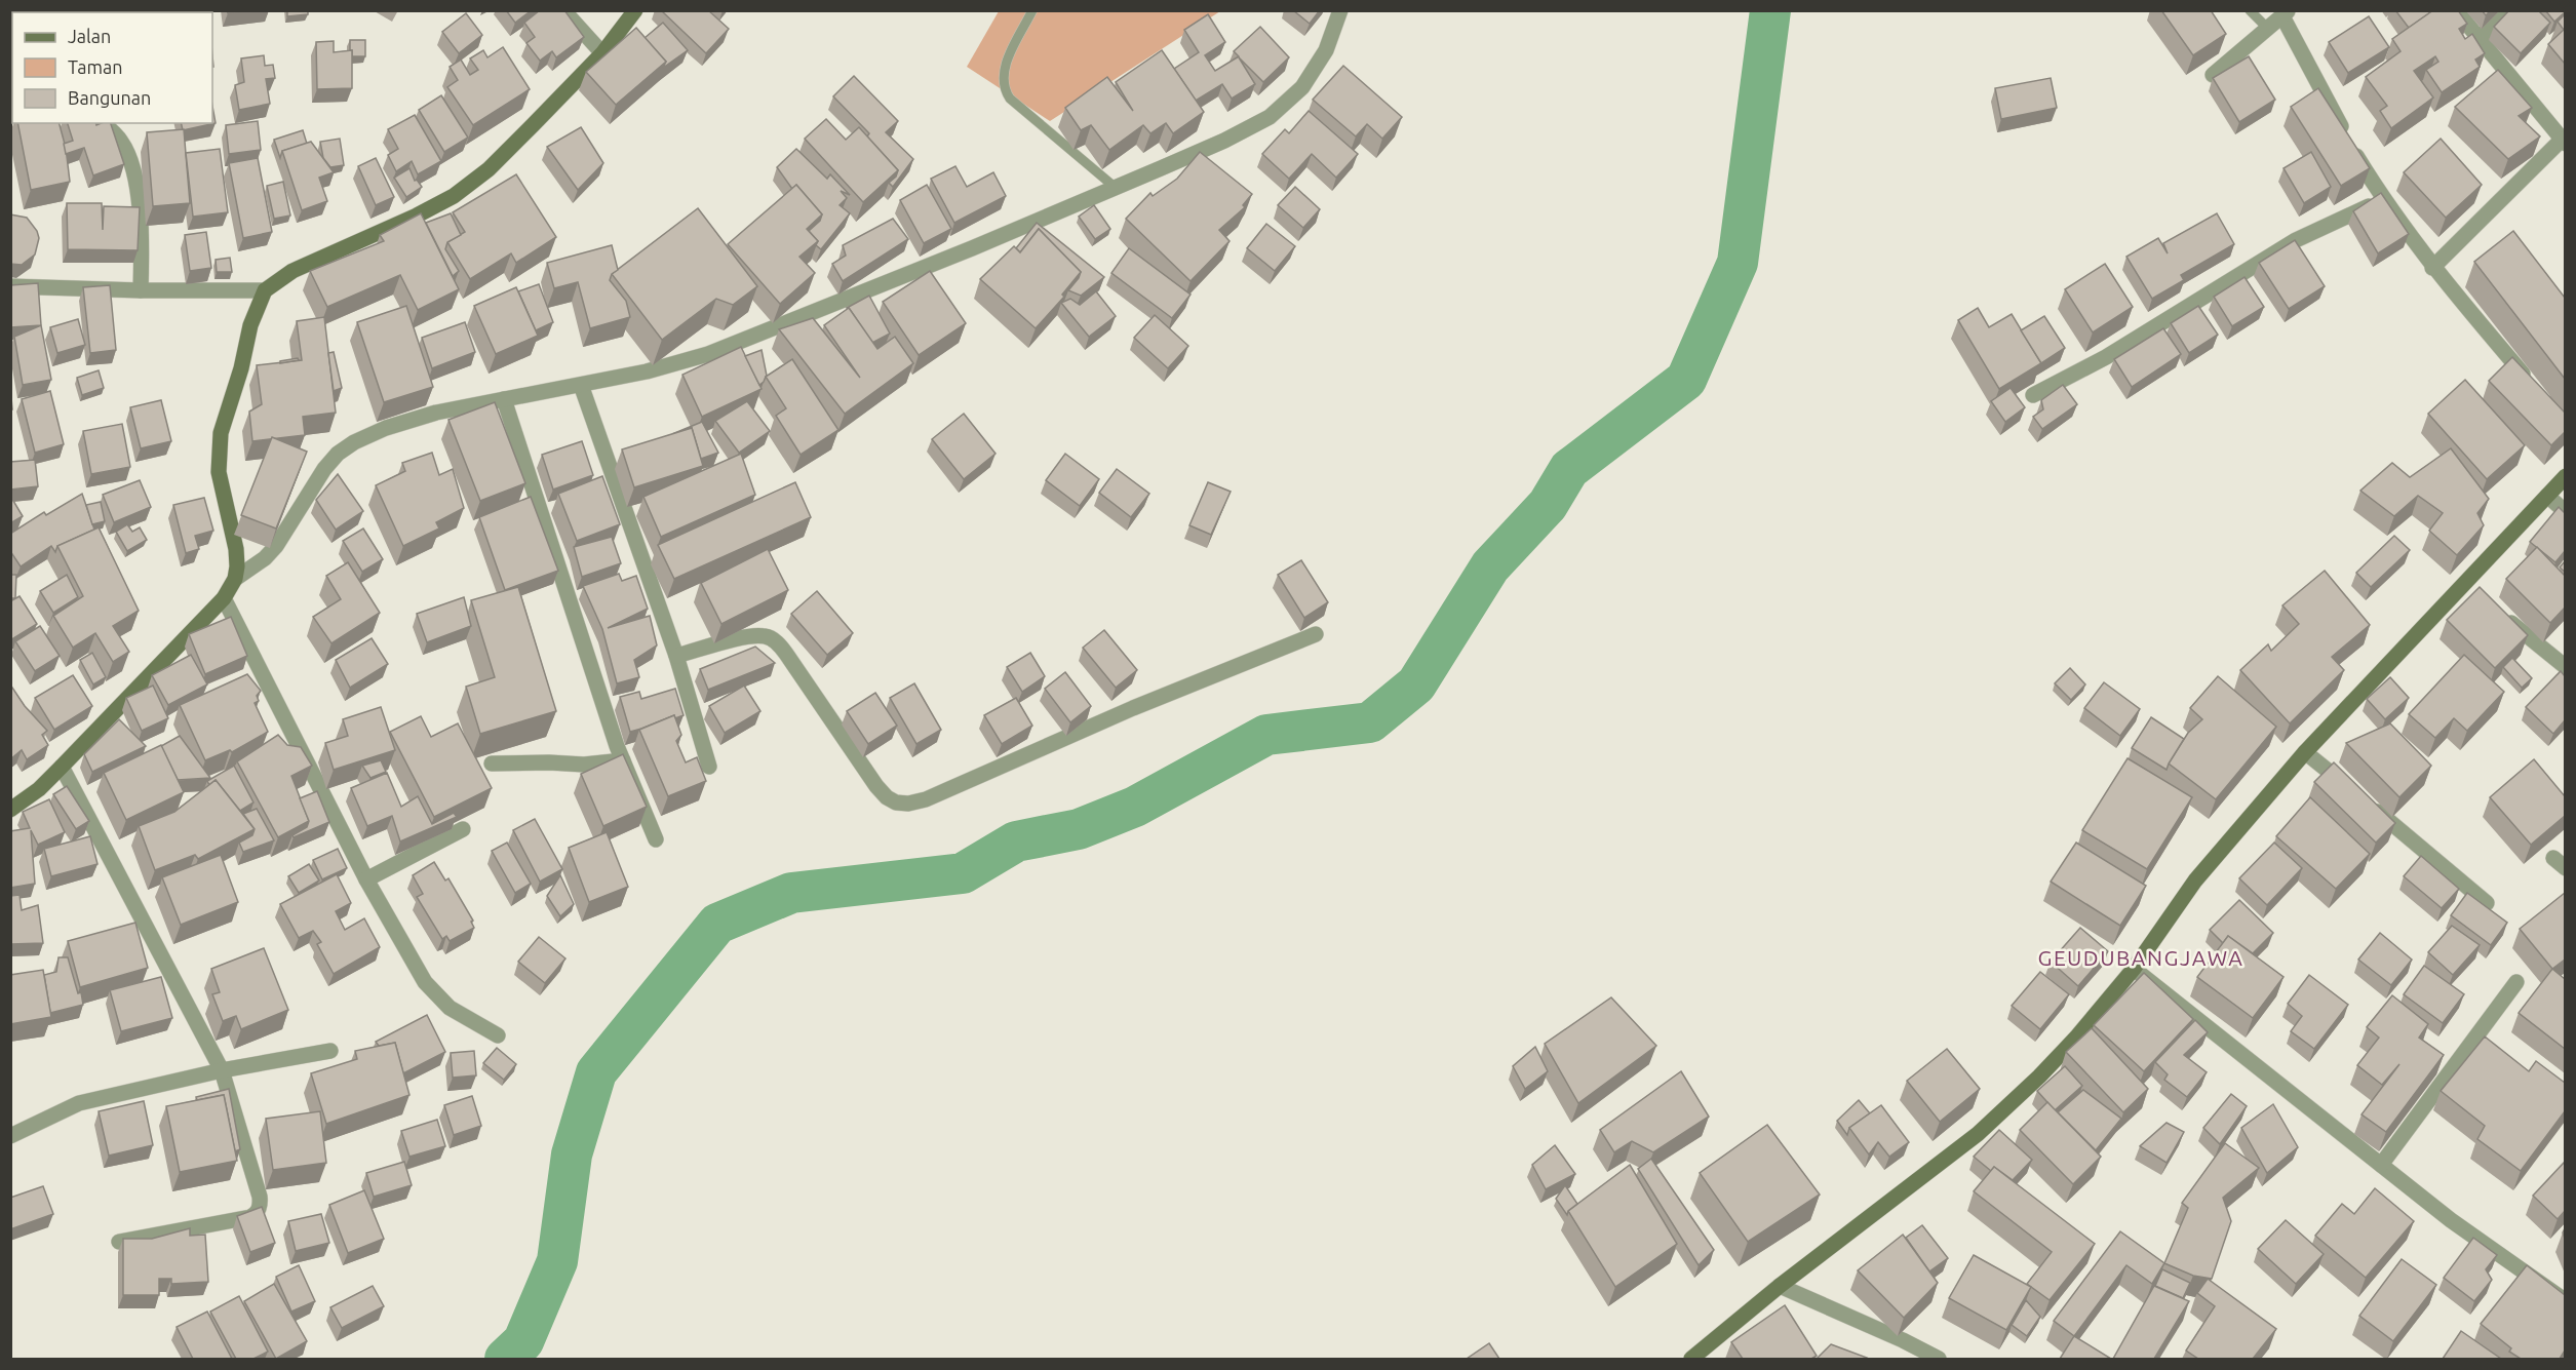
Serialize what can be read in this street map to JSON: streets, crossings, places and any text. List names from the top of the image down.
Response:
{
  "districts": ["GEUDUBANGJAWA"],
  "legend": ["Jalan", "Taman", "Bangunan"]
}
